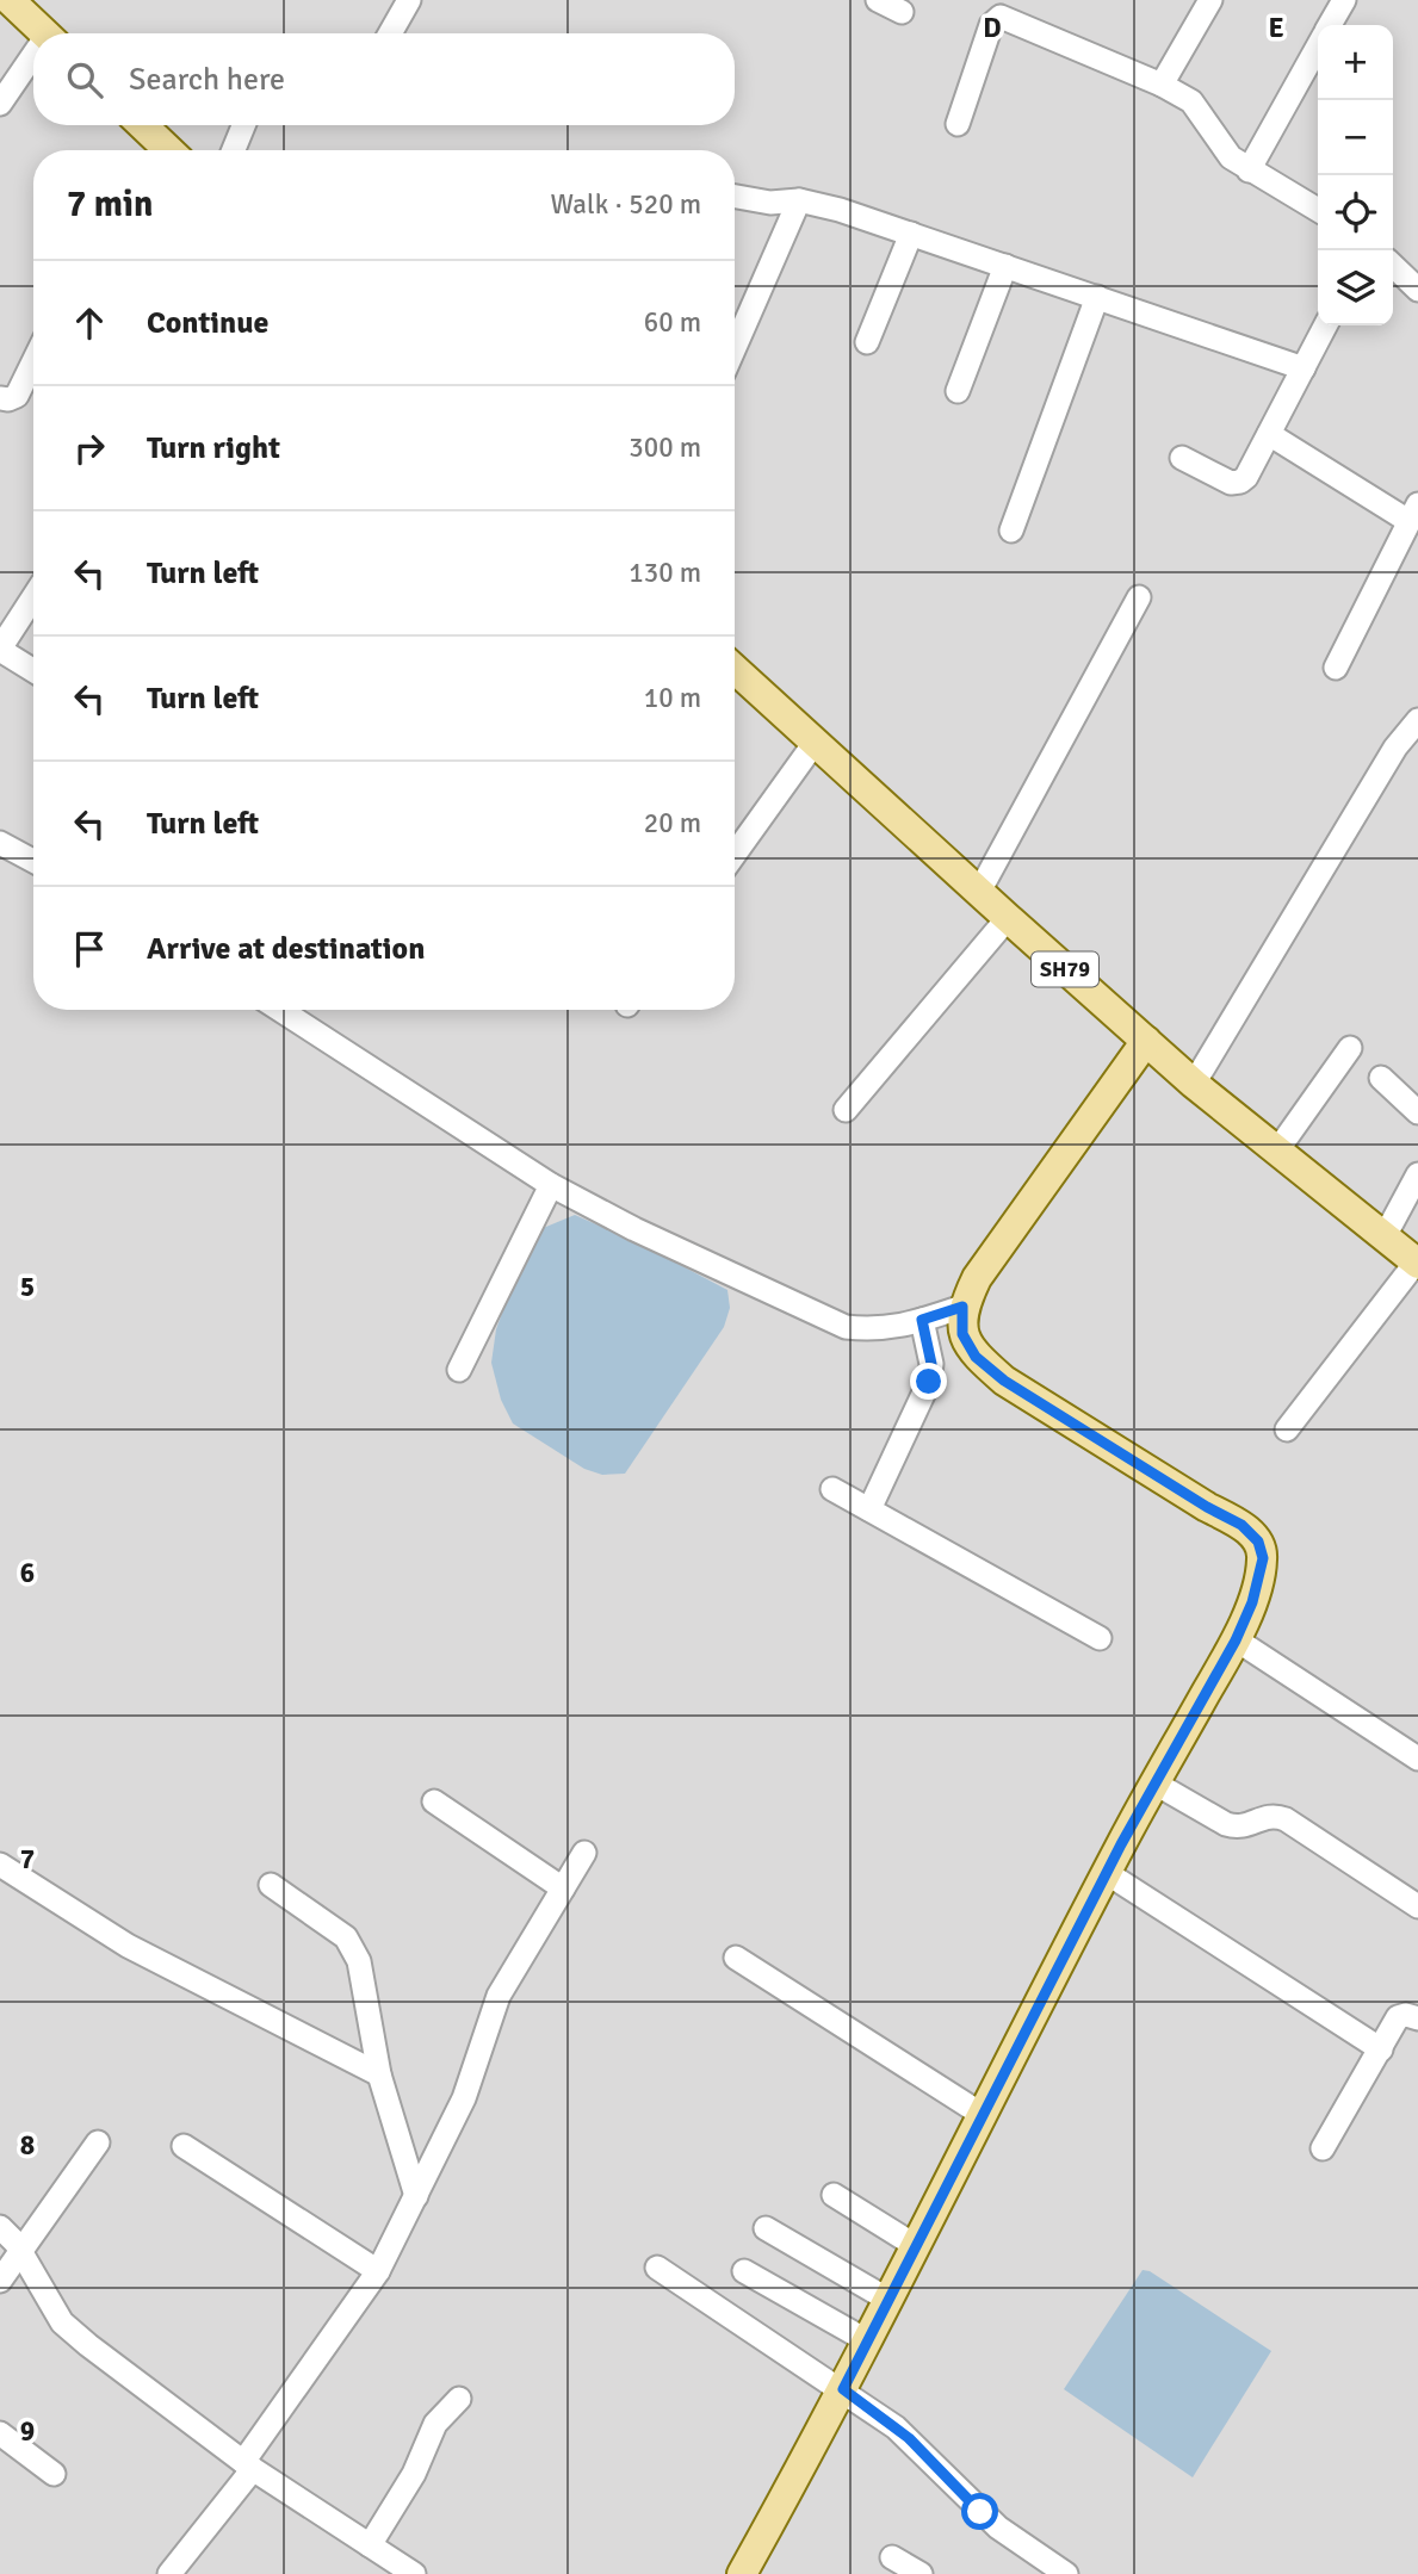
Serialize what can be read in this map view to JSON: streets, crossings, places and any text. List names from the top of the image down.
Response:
{
  "streets": {
    "main road": ["SH79"]
  },
  "page": {
    "map_buttons": ["+", "−"],
    "search": "Search here",
    "heading": ["7 min", "Walk · 520 m"],
    "list": [
      ["Continue", "60 m"],
      ["Turn right", "300 m"],
      ["Turn left", "130 m"],
      ["Turn left", "10 m"],
      ["Turn left", "20 m"],
      "Arrive at destination"
    ]
  },
  "grid": {
    "columns": ["D", "E"],
    "rows": [
      "5",
      "6",
      "7",
      "8",
      "9"
    ]
  }
}
